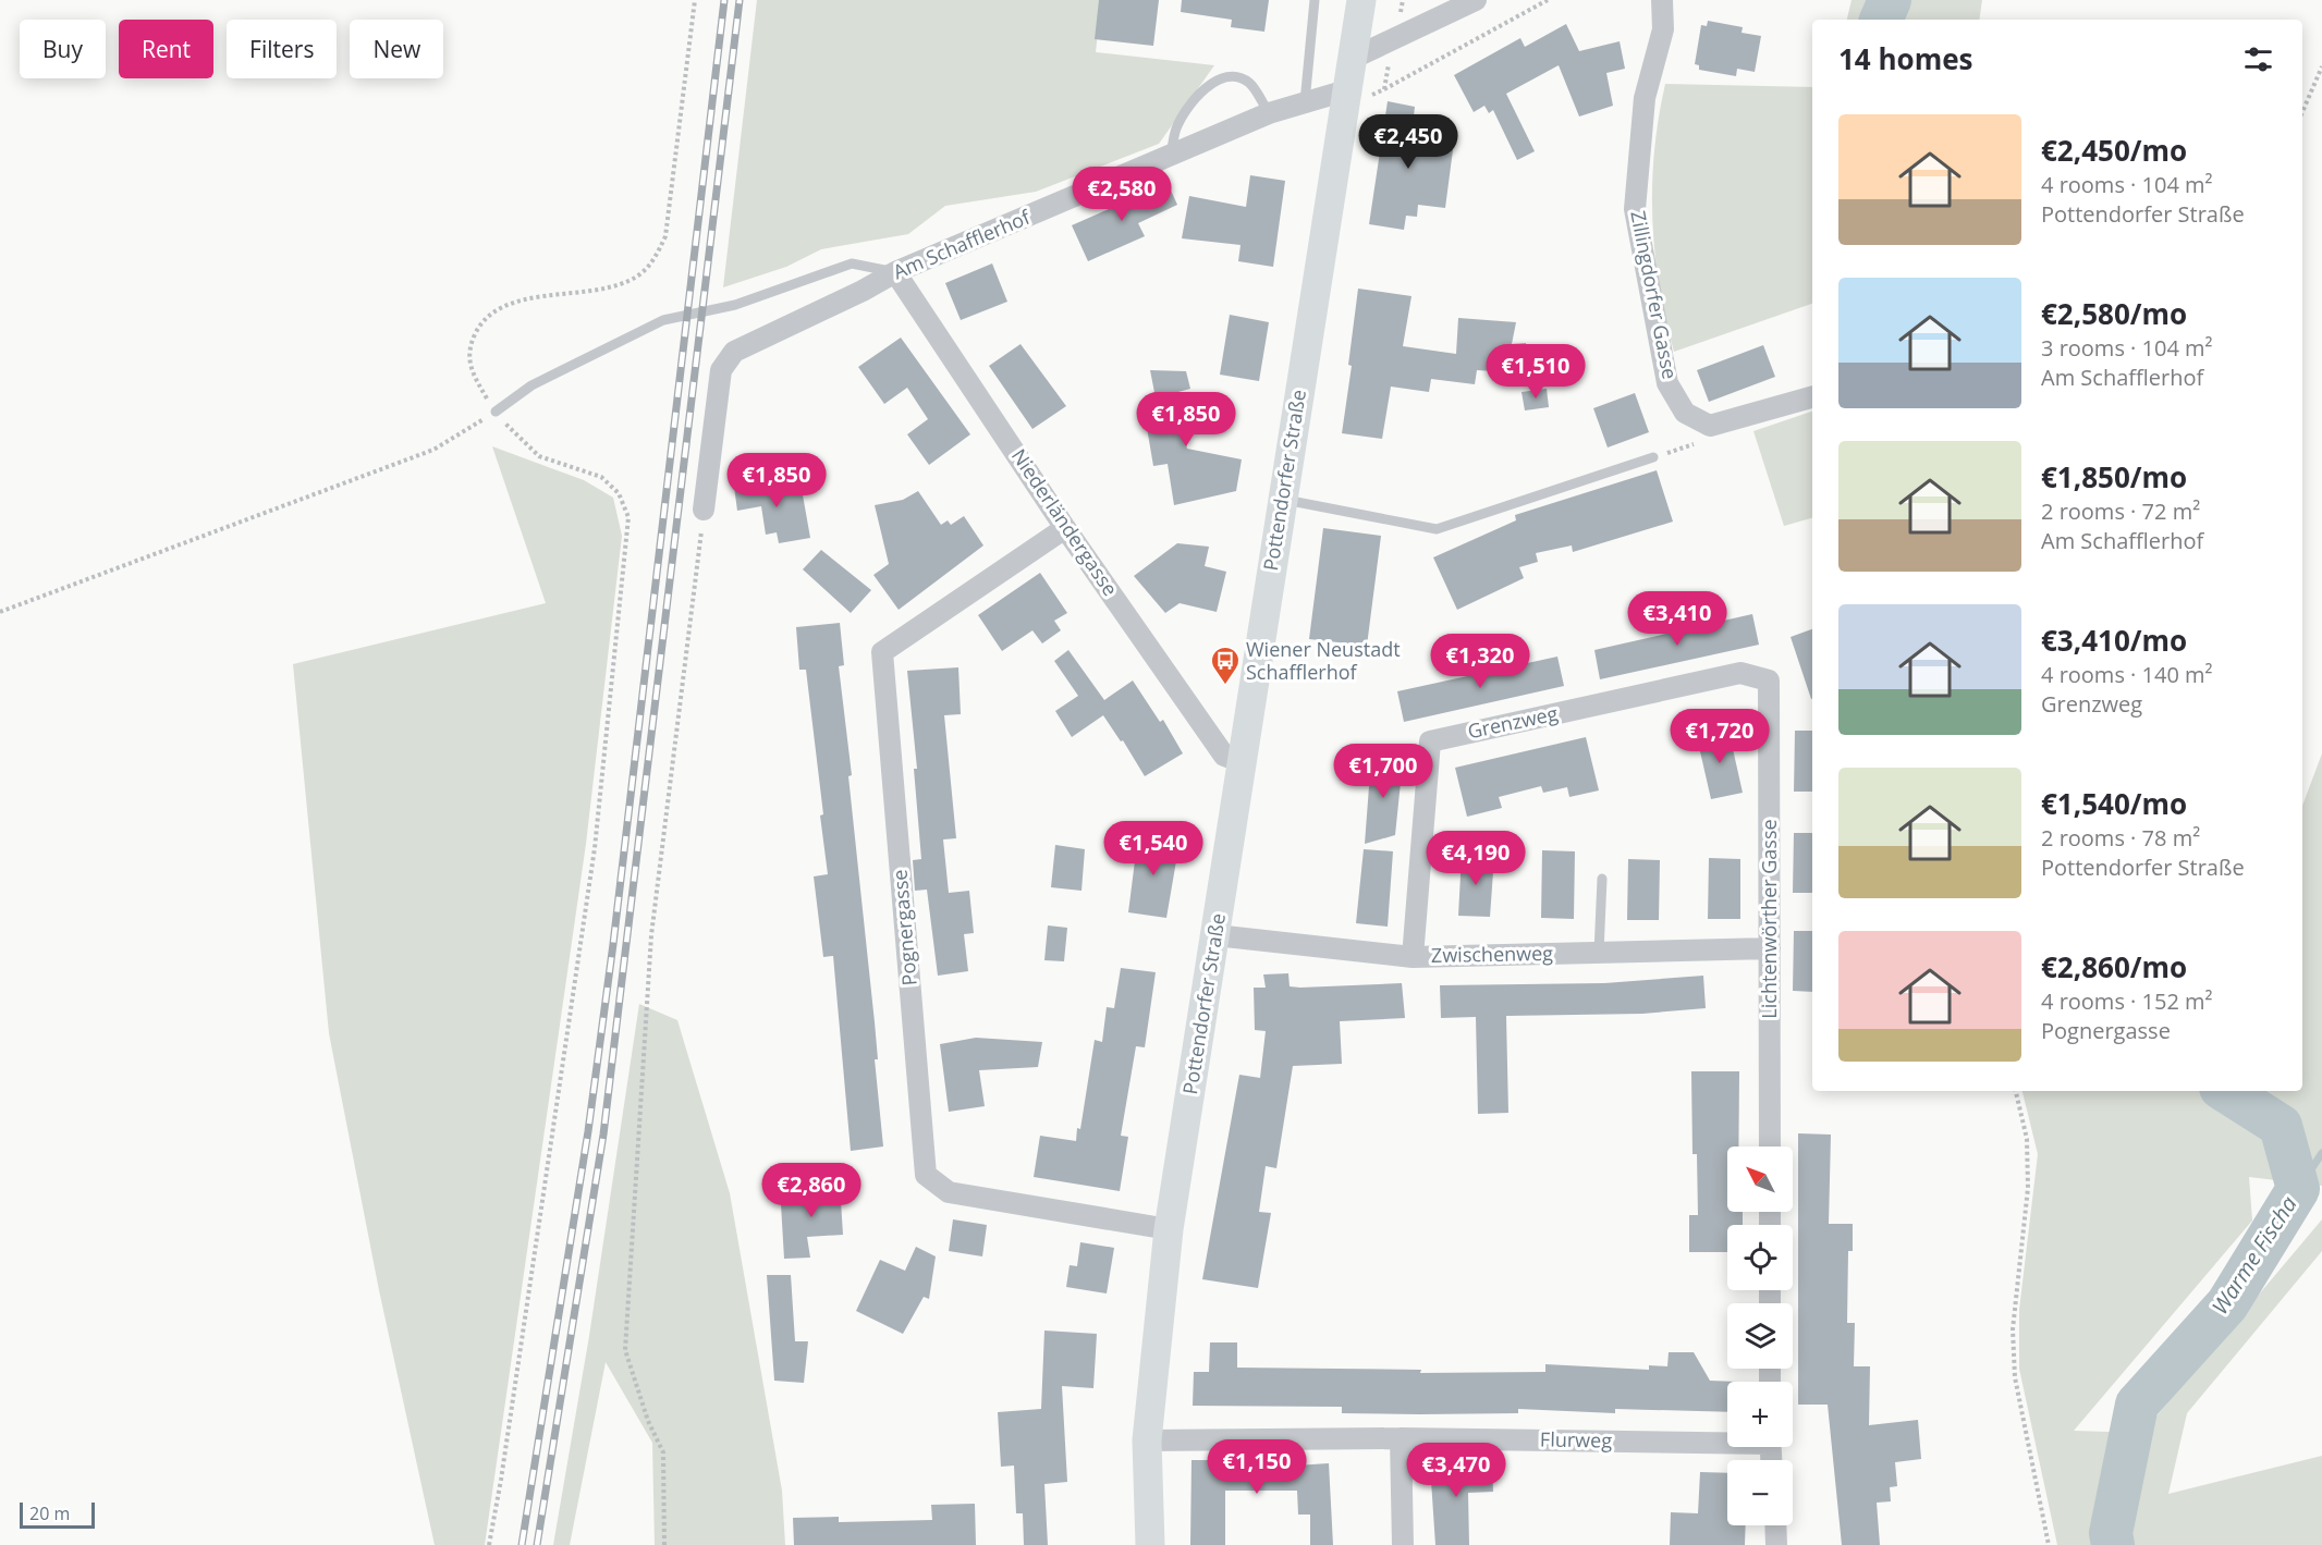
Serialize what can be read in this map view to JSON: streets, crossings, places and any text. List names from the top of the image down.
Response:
{
  "streets": {
    "main road": ["Pottendorfer Straße"],
    "street": [
      "Am Schafflerhof",
      "Zillingdorfer Gasse",
      "Niederländergasse",
      "Grenzweg",
      "Lichtenwörther Gasse",
      "Pognergasse",
      "Zwischenweg",
      "Flurweg"
    ]
  },
  "crossings": [
    ["Am Schafflerhof", "Pottendorfer Straße"],
    ["Am Schafflerhof", "Niederländergasse"],
    ["Pottendorfer Straße", "Niederländergasse"],
    ["Pottendorfer Straße", "Pognergasse"],
    ["Pottendorfer Straße", "Zwischenweg"],
    ["Pottendorfer Straße", "Flurweg"],
    ["Niederländergasse", "Pognergasse"],
    ["Grenzweg", "Lichtenwörther Gasse"],
    ["Grenzweg", "Zwischenweg"],
    ["Lichtenwörther Gasse", "Zwischenweg"]
  ],
  "water": ["Warme Fischa"],
  "places": {
    "bus stop": ["Wiener Neustadt Schafflerhof"]
  },
  "scale_bar": "20 m",
  "north": "top left",
  "page": {
    "chip": [
      "Buy",
      "Rent",
      "Filters",
      "New"
    ],
    "heading": "14 homes",
    "list": [
      {
        "name": "€2,450/mo",
        "note": "4 rooms · 104 m² · Pottendorfer Straße"
      },
      {
        "name": "€2,580/mo",
        "note": "3 rooms · 104 m² · Am Schafflerhof"
      },
      {
        "name": "€1,850/mo",
        "note": "2 rooms · 72 m² · Am Schafflerhof"
      },
      {
        "name": "€3,410/mo",
        "note": "4 rooms · 140 m² · Grenzweg"
      },
      {
        "name": "€1,540/mo",
        "note": "2 rooms · 78 m² · Pottendorfer Straße"
      },
      {
        "name": "€2,860/mo",
        "note": "4 rooms · 152 m² · Pognergasse"
      }
    ],
    "price": [
      "€2,450",
      "€2,580",
      "€1,510",
      "€1,850",
      "€1,850",
      "€3,410",
      "€1,320",
      "€1,720",
      "€1,700",
      "€1,540",
      "€4,190",
      "€2,860",
      "€1,150",
      "€3,470"
    ],
    "map_buttons": ["+", "−"],
    "scale": "20 m"
  }
}
